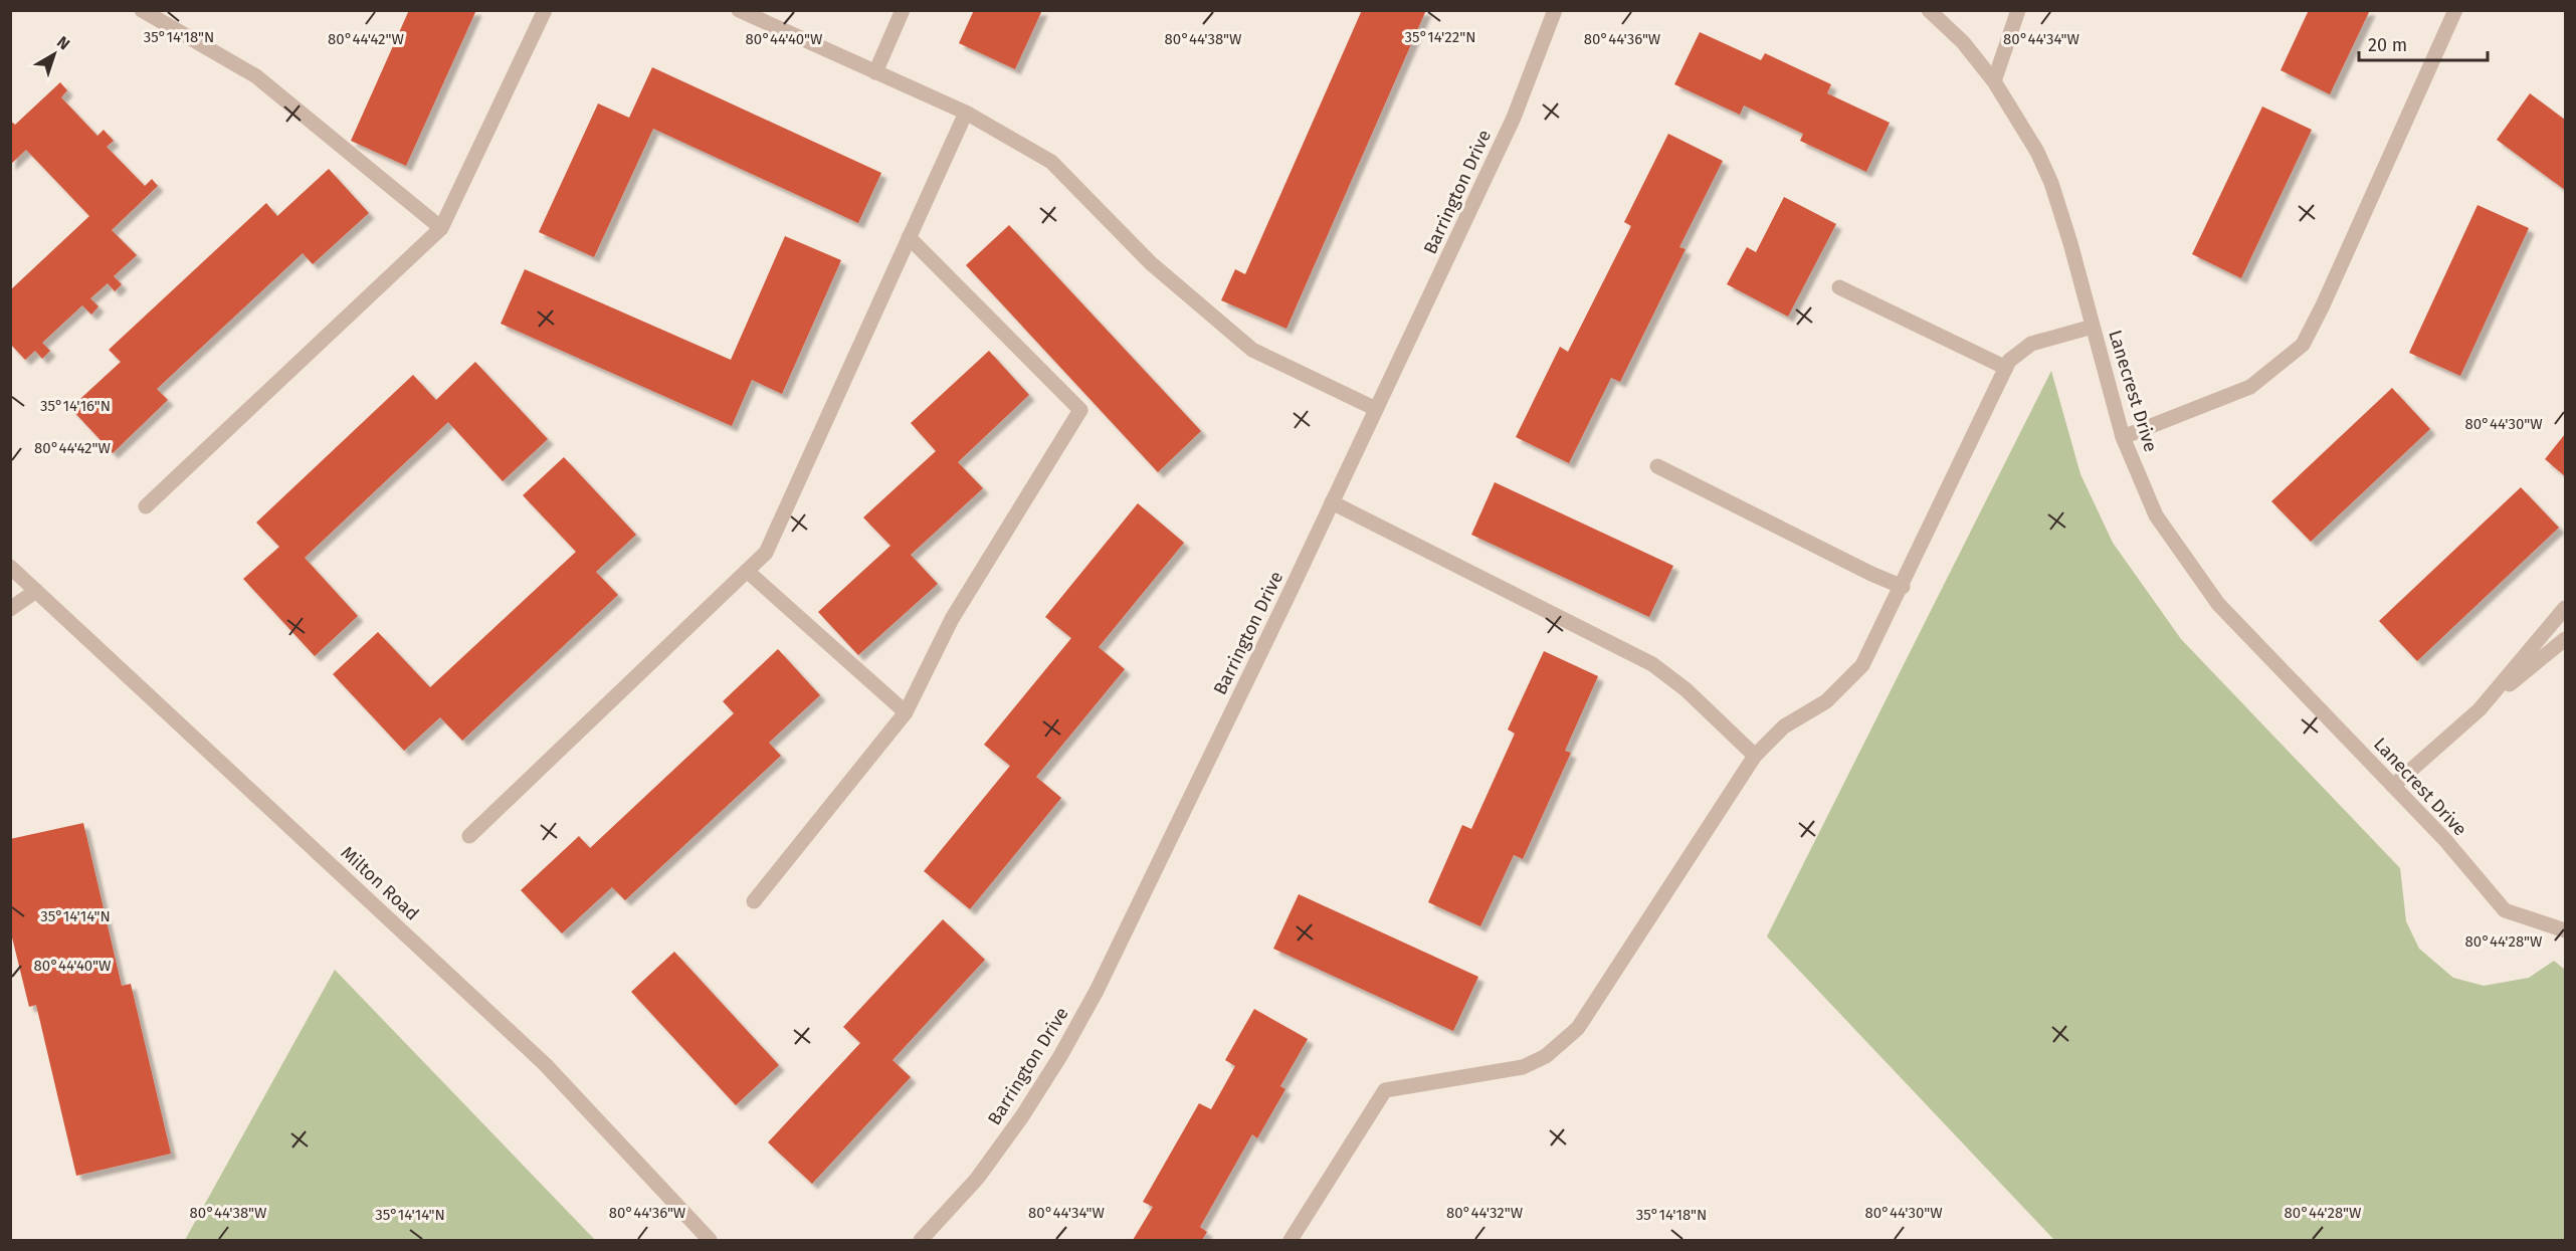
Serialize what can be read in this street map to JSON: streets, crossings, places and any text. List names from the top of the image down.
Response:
{
  "streets": {
    "street": ["Barrington Drive", "Lanecrest Drive", "Milton Road"]
  },
  "scale_bar": "20 m",
  "north": "top right",
  "coordinates": [
    "35°14'18\"N",
    "35°14'22\"N",
    "80°44'40\"W",
    "80°44'38\"W",
    "80°44'34\"W",
    "80°44'42\"W",
    "80°44'36\"W",
    "35°14'16\"N",
    "80°44'30\"W",
    "35°14'14\"N",
    "80°44'28\"W",
    "80°44'32\"W"
  ]
}
